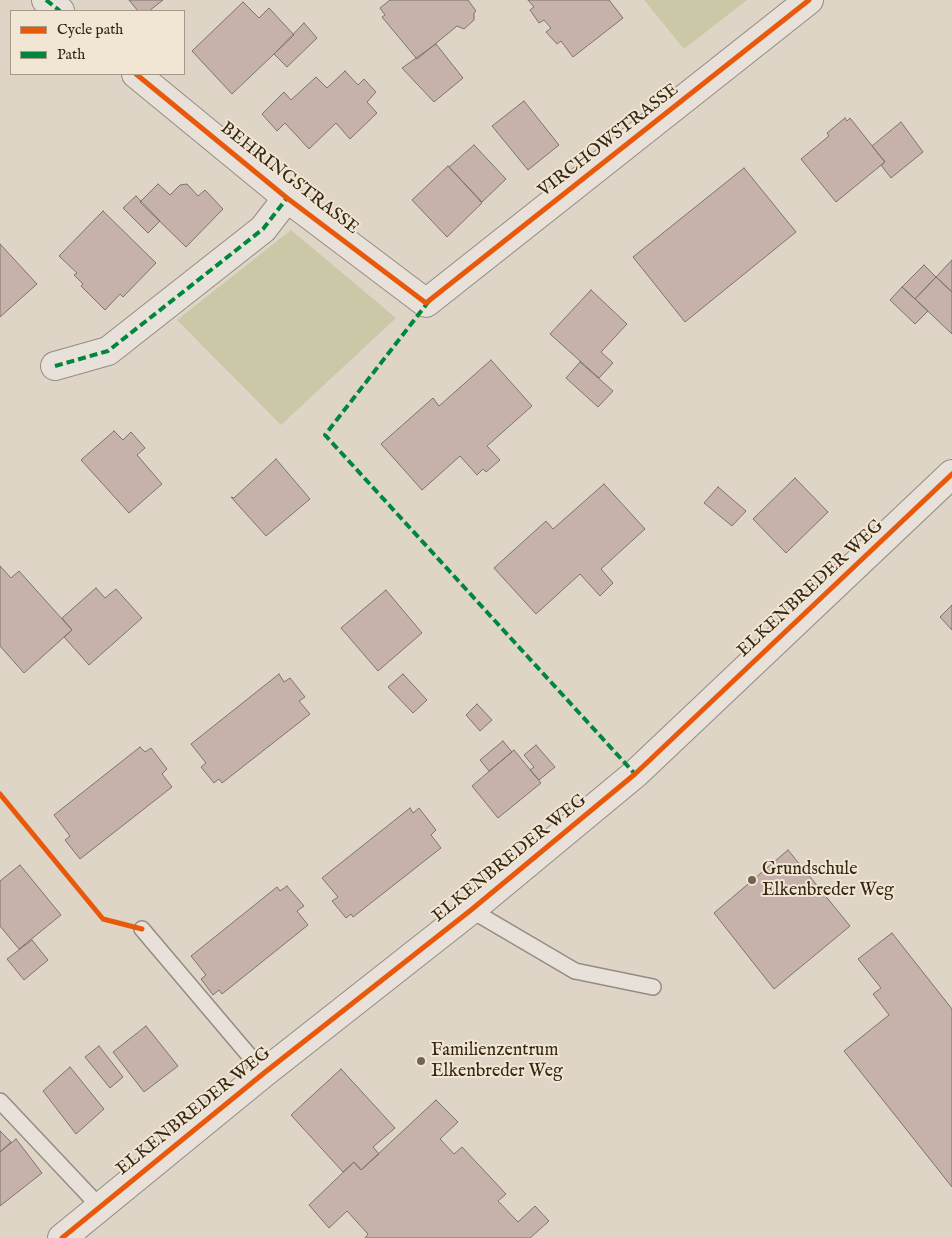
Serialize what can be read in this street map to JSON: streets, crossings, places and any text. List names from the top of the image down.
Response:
{
  "streets": {
    "street": ["VIRCHOWSTRASSE", "BEHRINGSTRASSE", "ELKENBREDER WEG"]
  },
  "crossings": [
    ["VIRCHOWSTRASSE", "BEHRINGSTRASSE"]
  ],
  "places": ["Grundschule Elkenbreder Weg", "Familienzentrum Elkenbreder Weg"],
  "legend": ["Cycle path", "Path"]
}
